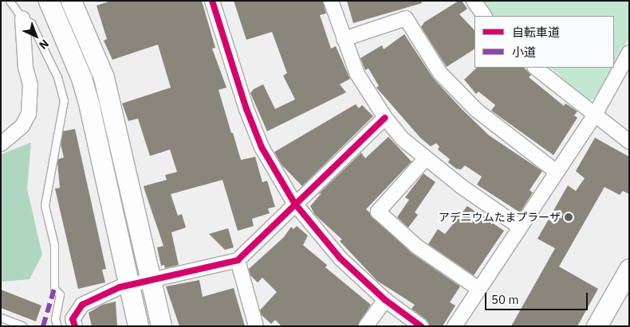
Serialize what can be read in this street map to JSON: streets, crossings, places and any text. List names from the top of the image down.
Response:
{
  "places": ["アデニウムたまプラーザ"],
  "legend": ["自転車道", "小道"],
  "scale_bar": "50 m",
  "north": "bottom right"
}
